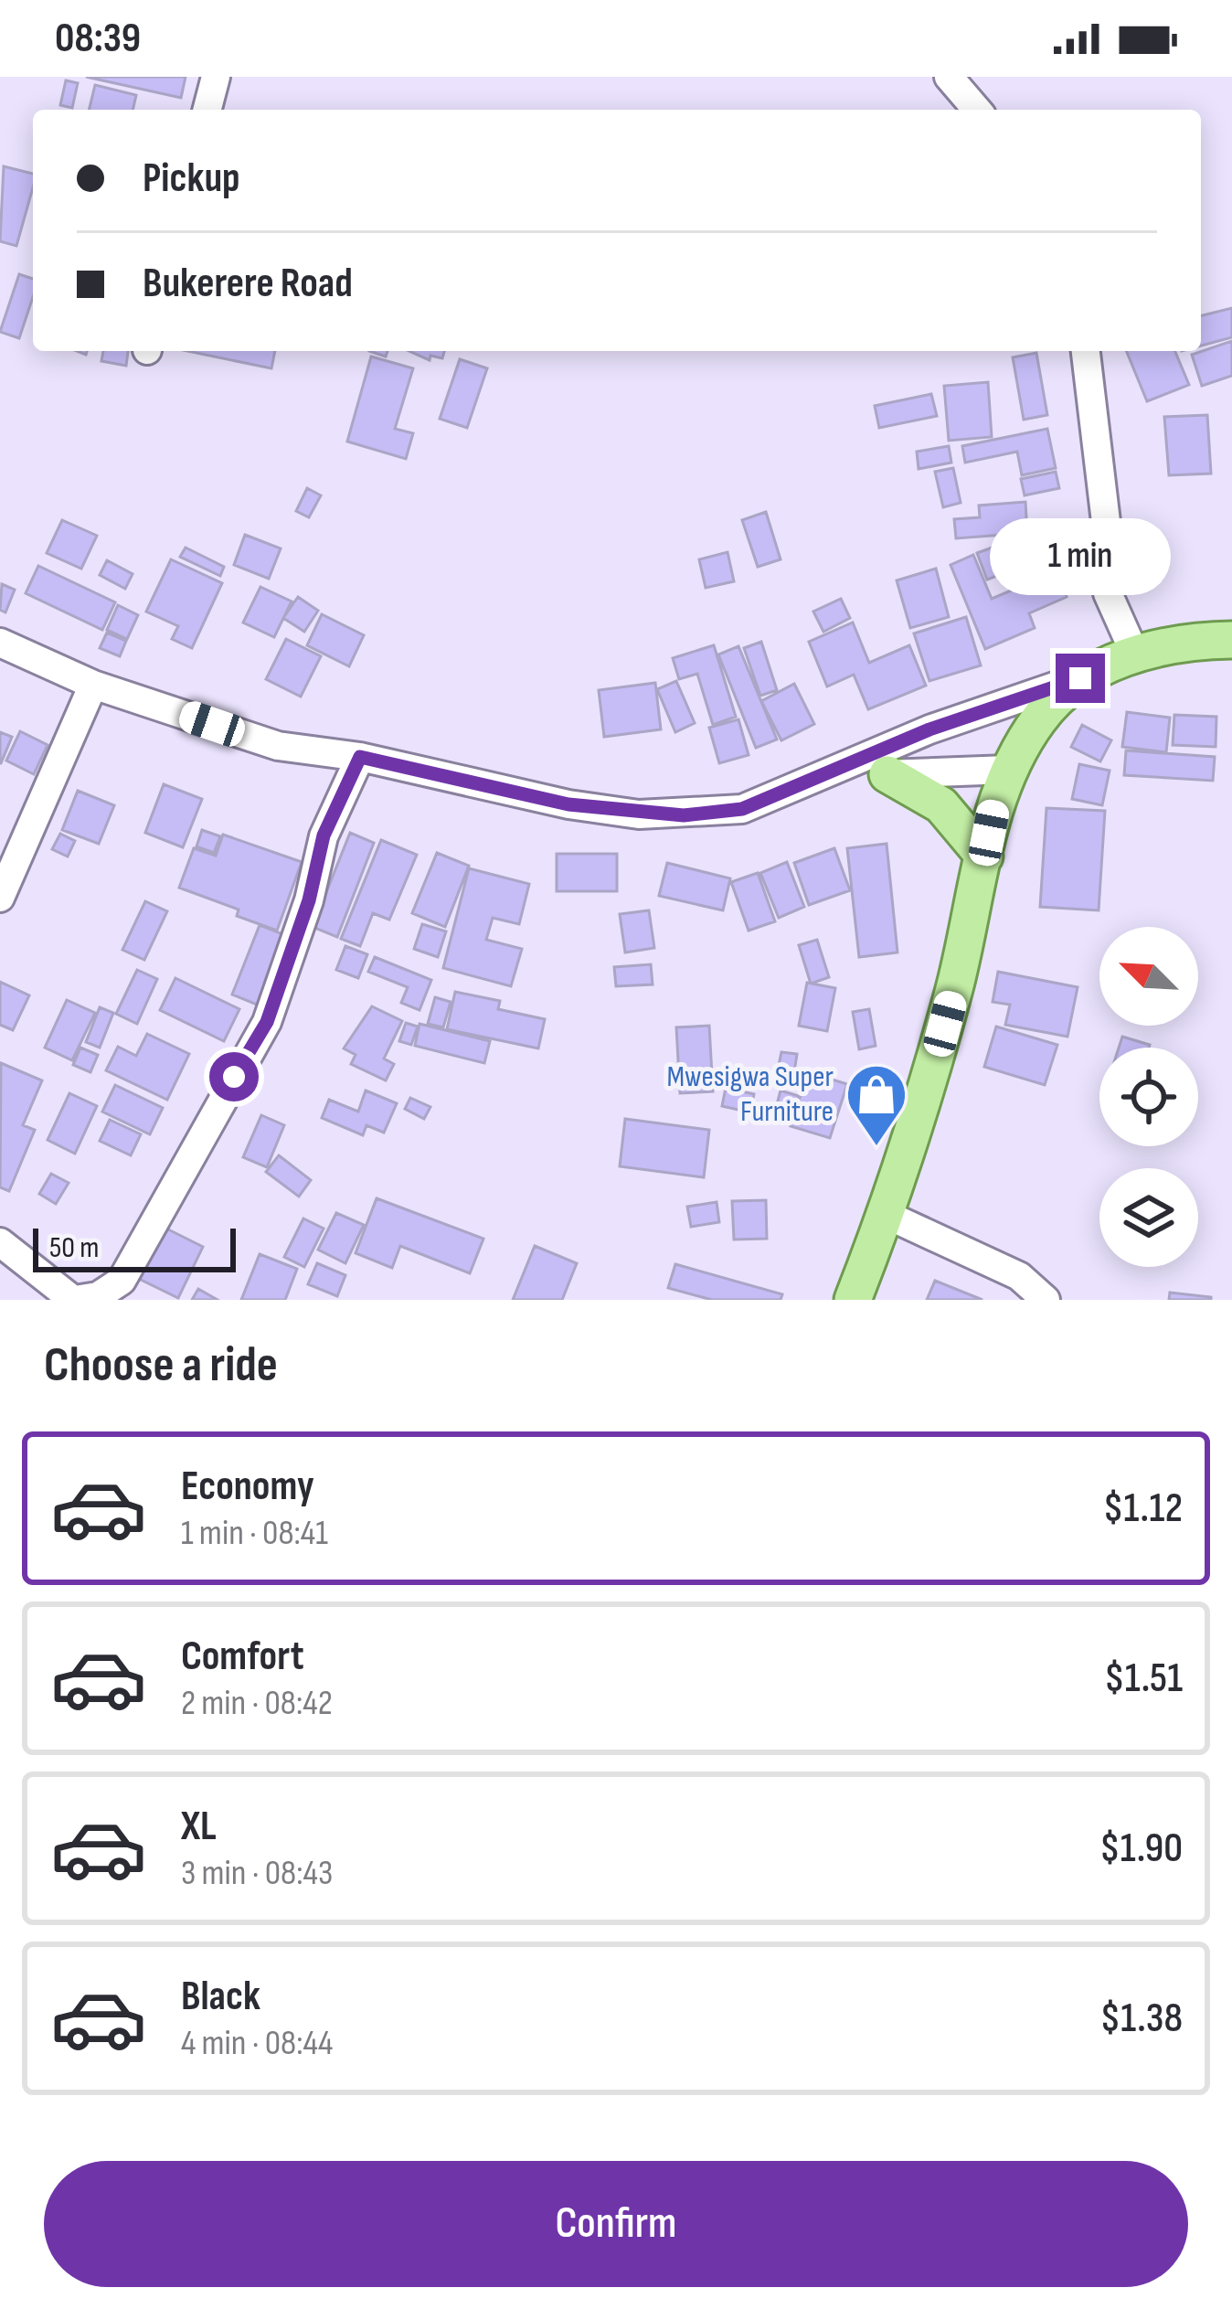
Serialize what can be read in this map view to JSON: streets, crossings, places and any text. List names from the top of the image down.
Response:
{
  "places": {
    "shop": ["Mwesigwa Super Furniture"]
  },
  "scale_bar": "50 m",
  "north": "top left",
  "page": {
    "status": "08:39",
    "banner": ["Pickup", "Bukerere Road"],
    "bubble": "1 min",
    "scale": "50 m",
    "heading": "Choose a ride",
    "list": [
      {
        "name": "Economy",
        "note": "1 min · 08:41",
        "value": "$1.12"
      },
      {
        "name": "Comfort",
        "note": "2 min · 08:42",
        "value": "$1.51"
      },
      {
        "name": "XL",
        "note": "3 min · 08:43",
        "value": "$1.90"
      },
      {
        "name": "Black",
        "note": "4 min · 08:44",
        "value": "$1.38"
      }
    ],
    "buttons": "Confirm"
  }
}
